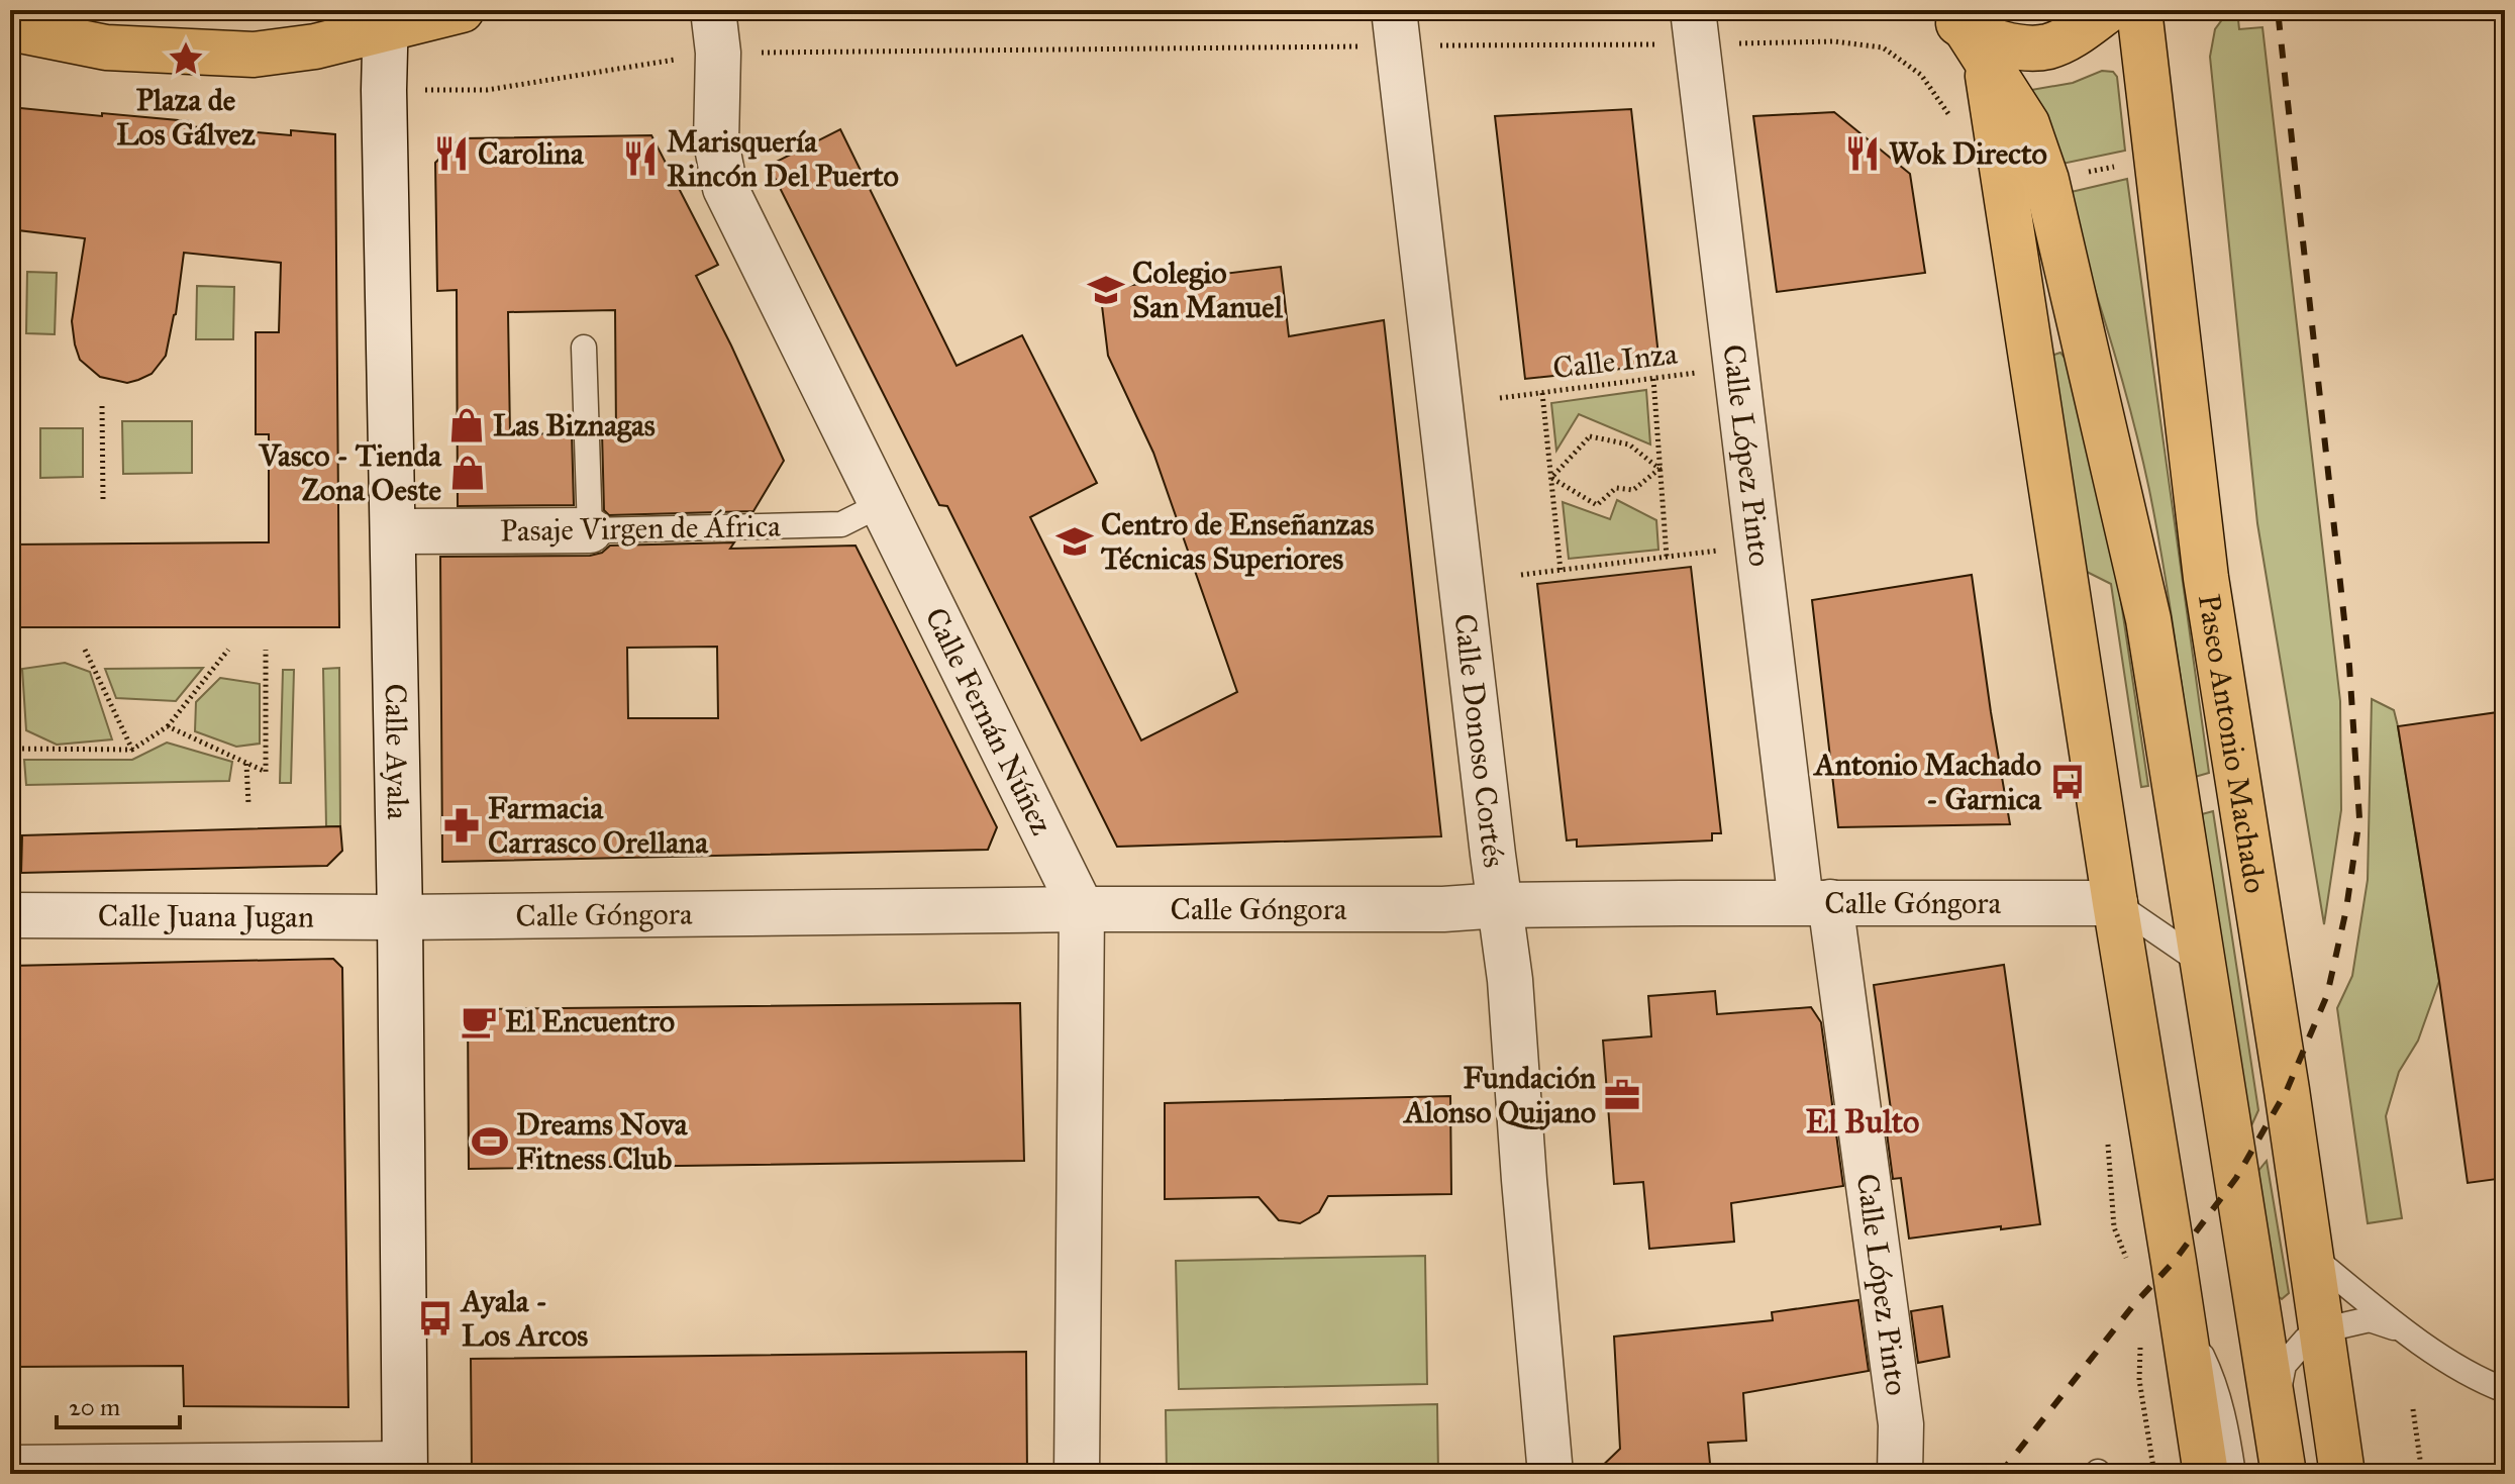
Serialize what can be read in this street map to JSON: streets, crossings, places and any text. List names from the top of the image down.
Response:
{
  "streets": {
    "main road": ["Paseo Antonio Machado"],
    "street": [
      "Calle López Pinto",
      "Pasaje Virgen de África",
      "Calle Fernán Núñez",
      "Calle Donoso Cortés",
      "Calle Ayala",
      "Calle Góngora",
      "Calle Juana Jugan"
    ],
    "path": ["Calle Inza"]
  },
  "crossings": [
    ["Calle Inza", "Calle López Pinto"],
    ["Calle López Pinto", "Calle Góngora"],
    ["Pasaje Virgen de África", "Calle Fernán Núñez"],
    ["Pasaje Virgen de África", "Calle Ayala"],
    ["Calle Fernán Núñez", "Calle Góngora"],
    ["Calle Donoso Cortés", "Calle Góngora"],
    ["Calle Ayala", "Calle Góngora"],
    ["Calle Ayala", "Calle Juana Jugan"],
    ["Calle Góngora", "Calle Juana Jugan"]
  ],
  "districts": ["El Bulto"],
  "places": {
    "place": ["Plaza de Los Gálvez"],
    "restaurant": ["Carolina", "Wok Directo", "Marisquería Rincón Del Puerto"],
    "school or university": ["Colegio San Manuel", "Centro de Enseñanzas Técnicas Superiores"],
    "shop": ["Las Biznagas", "Vasco - Tienda Zona Oeste"],
    "bus stop": ["Antonio Machado - Garnica", "Ayala - Los Arcos"],
    "pharmacy": ["Farmacia Carrasco Orellana"],
    "cafe": ["El Encuentro"],
    "office": ["Fundación Alonso Quijano"],
    "sports": ["Dreams Nova Fitness Club"]
  },
  "scale_bar": "20 m"
}
